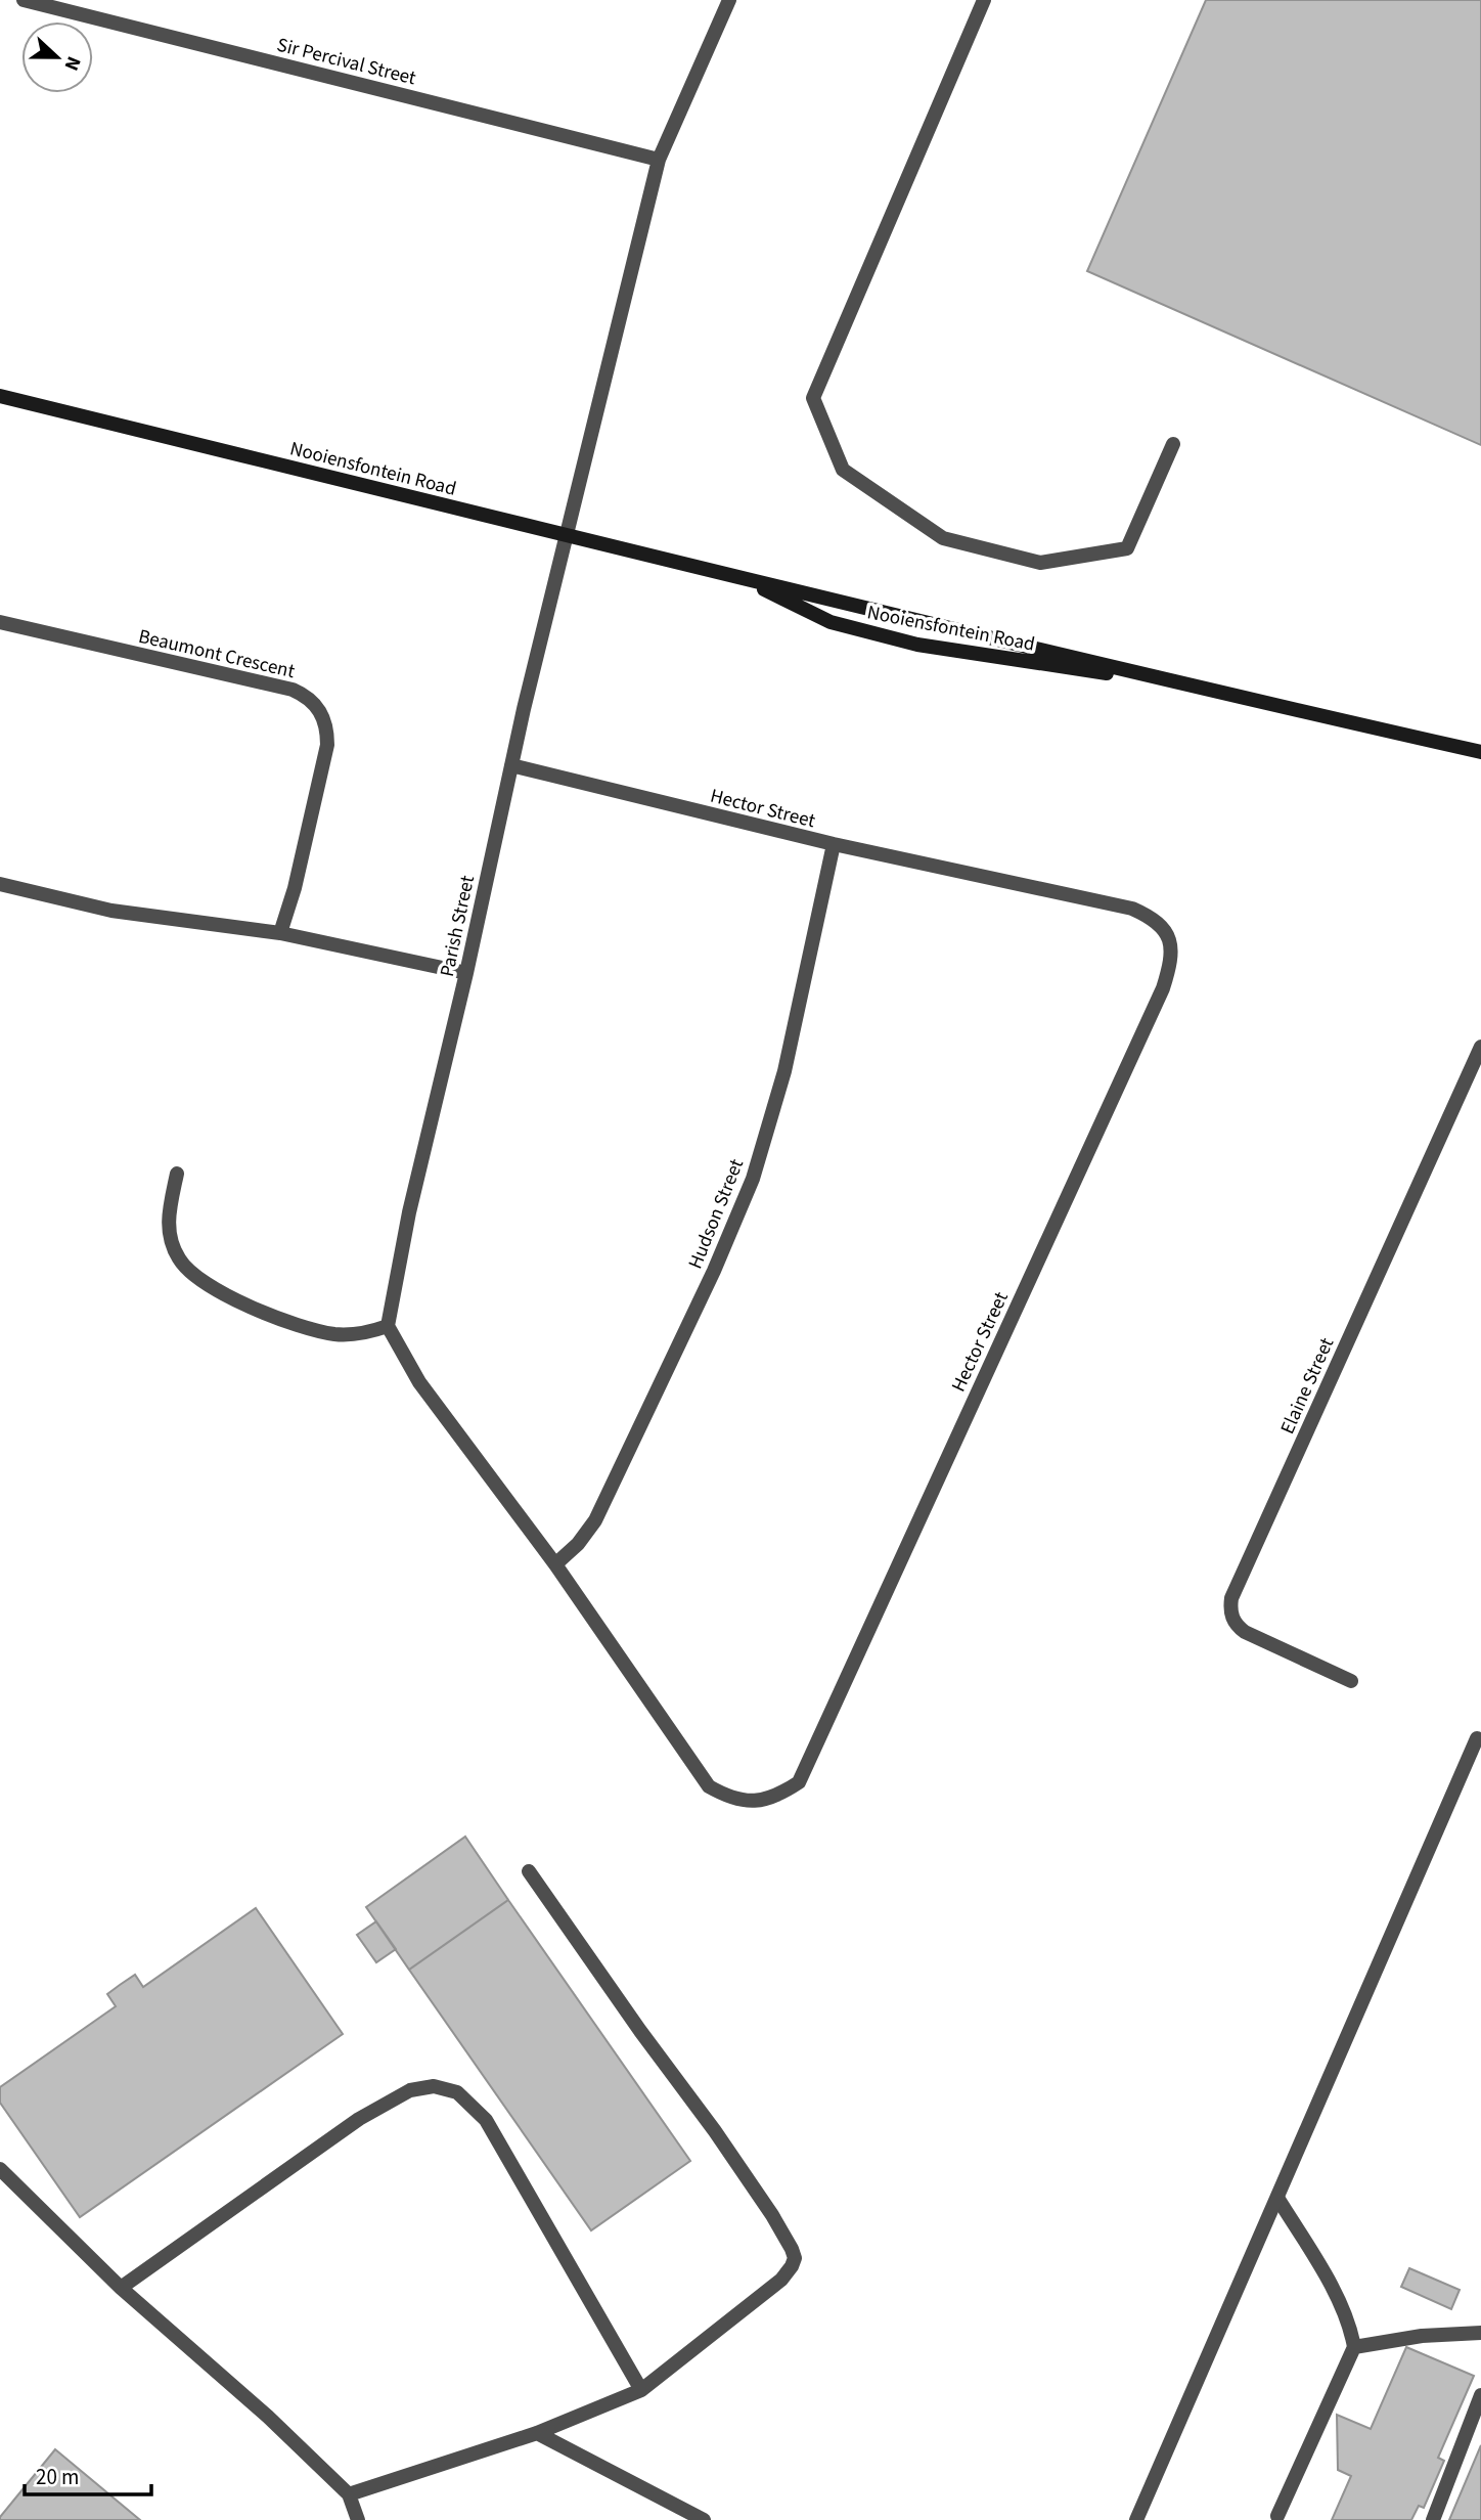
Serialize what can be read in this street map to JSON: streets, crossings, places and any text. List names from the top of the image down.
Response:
{
  "streets": {
    "street": [
      "Sir Percival Street",
      "Nooiensfontein Road",
      "Beaumont Crescent",
      "Hector Street",
      "Parish Street",
      "Hudson Street",
      "Elaine Street"
    ]
  },
  "crossings": [
    ["Nooiensfontein Road", "Parish Street"],
    ["Hector Street", "Parish Street"],
    ["Hector Street", "Hudson Street"]
  ],
  "scale_bar": "20 m",
  "north": "right"
}
